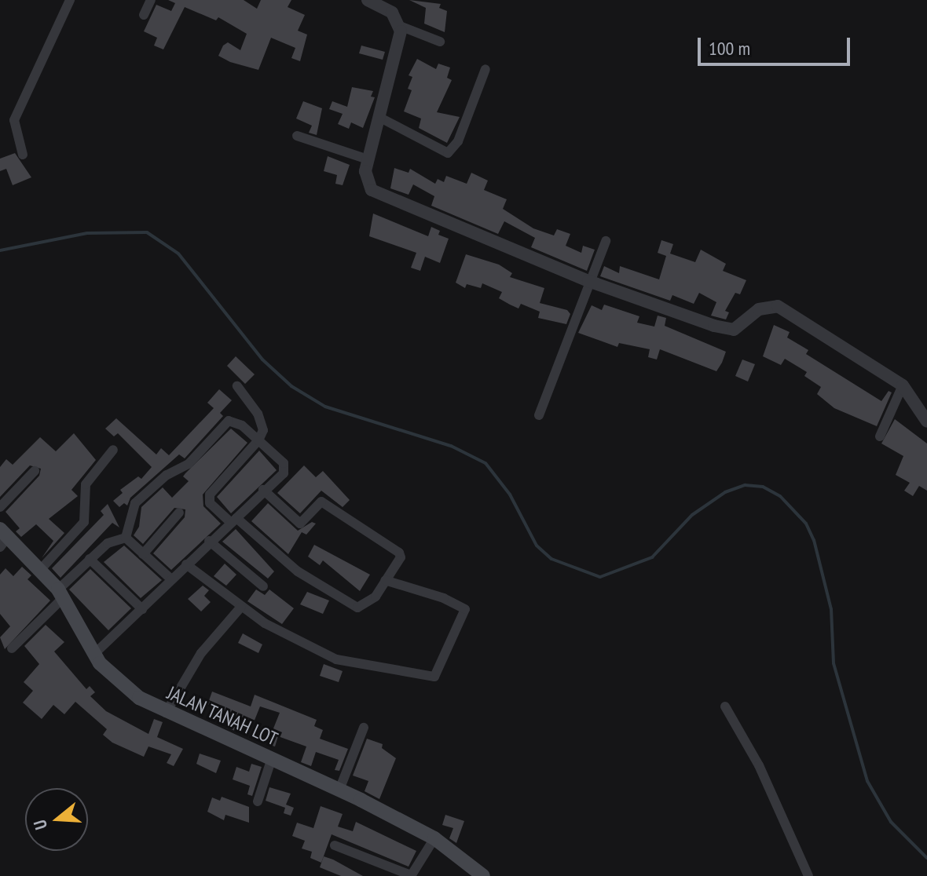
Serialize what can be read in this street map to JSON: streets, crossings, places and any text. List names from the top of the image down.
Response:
{
  "streets": {
    "main road": ["JALAN TANAH LOT"]
  },
  "scale_bar": "100 m",
  "north": "left"
}
